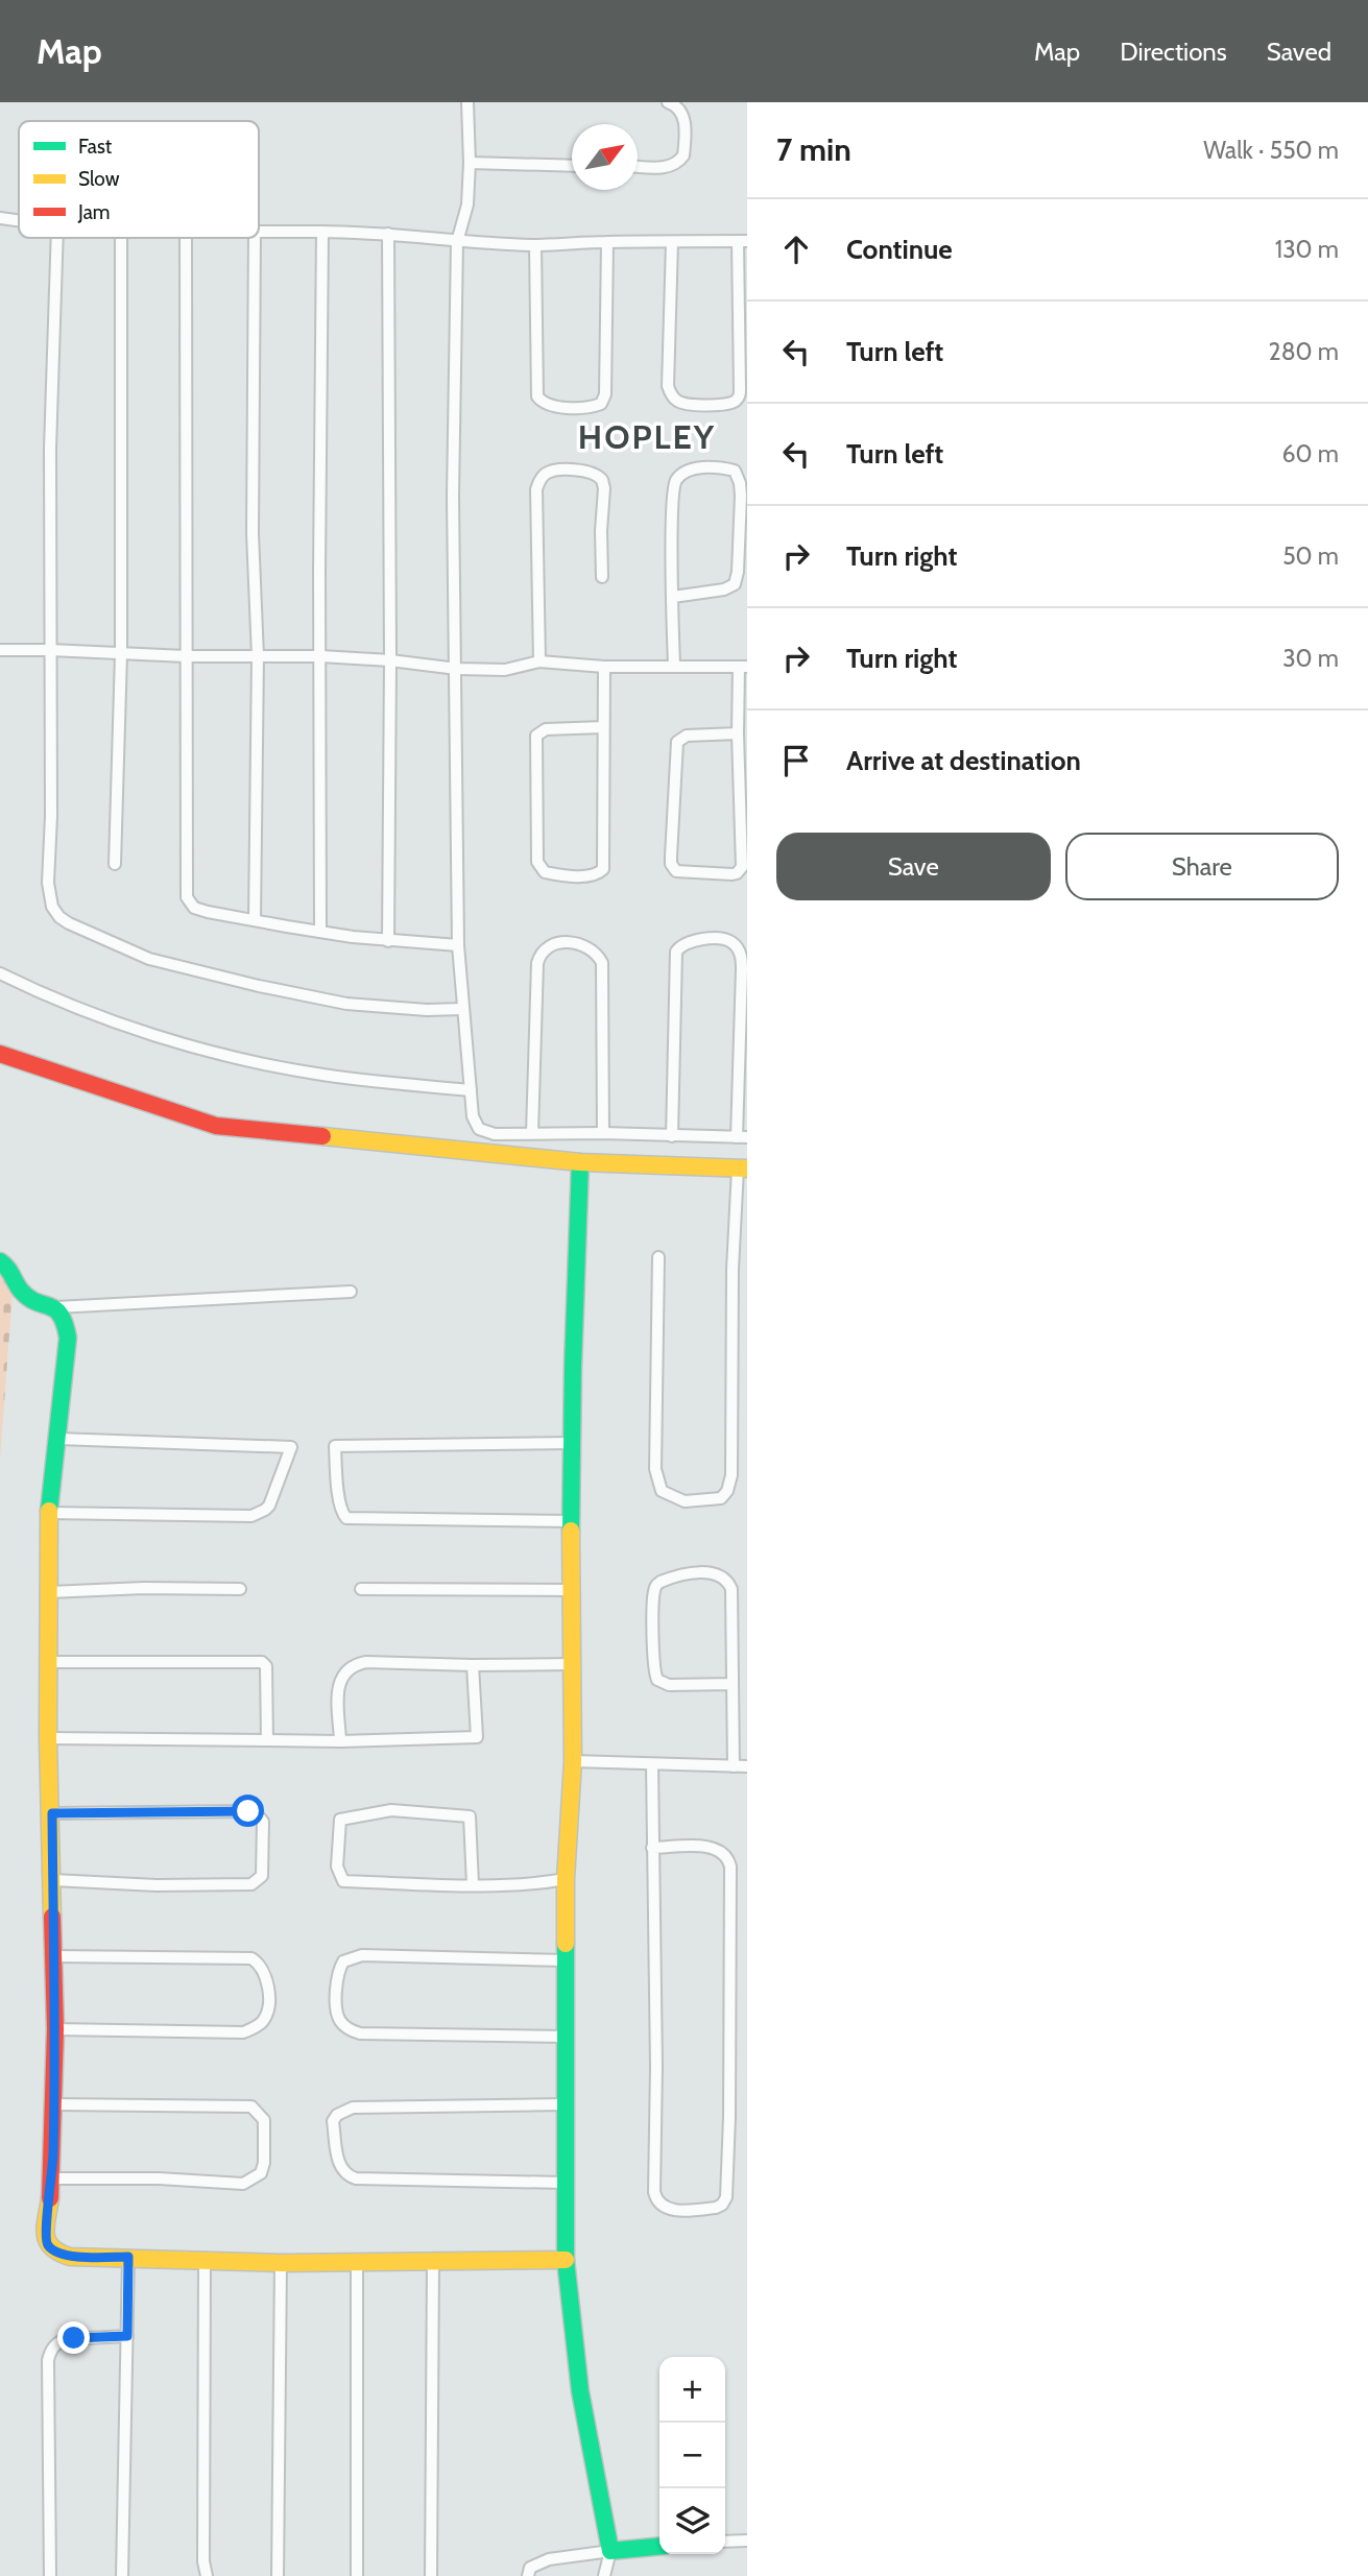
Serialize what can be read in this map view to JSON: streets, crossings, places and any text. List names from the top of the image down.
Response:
{
  "districts": ["HOPLEY"],
  "legend": ["Fast", "Slow", "Jam"],
  "north": "top right",
  "page": {
    "header": "Map",
    "nav": ["Map", "Directions", "Saved"],
    "heading": ["7 min", "Walk · 550 m"],
    "list": [
      ["Continue", "130 m"],
      ["Turn left", "280 m"],
      ["Turn left", "60 m"],
      ["Turn right", "50 m"],
      ["Turn right", "30 m"],
      "Arrive at destination"
    ],
    "buttons": ["Save", "Share"],
    "map_buttons": ["+", "−"]
  }
}
